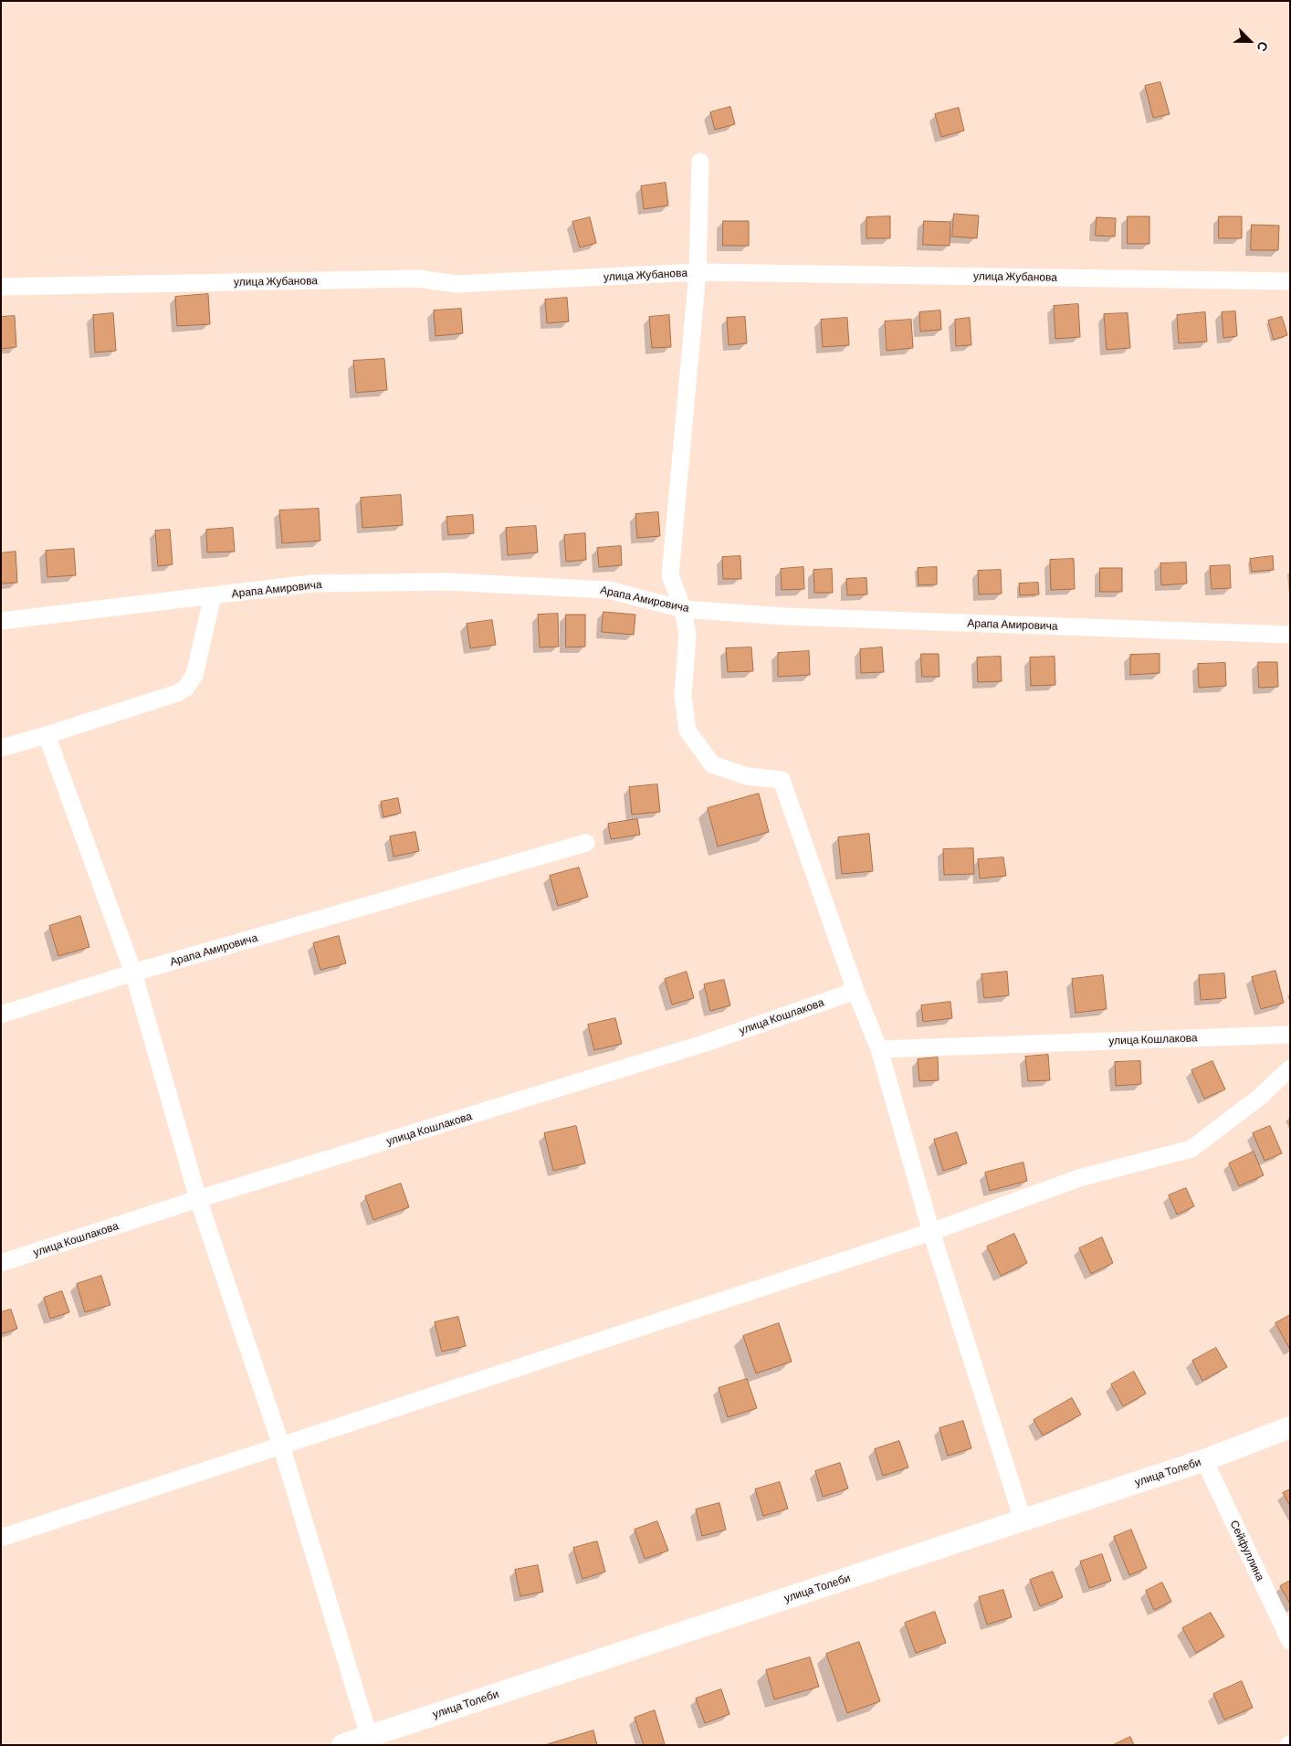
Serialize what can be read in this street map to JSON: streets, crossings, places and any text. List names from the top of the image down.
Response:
{
  "streets": {
    "street": [
      "улица Жубанова",
      "Арапа Амировича",
      "улица Кошлакова",
      "улица Толеби",
      "Сейфуллина"
    ]
  },
  "crossings": [
    ["улица Толеби", "Сейфуллина"]
  ],
  "north": "bottom right"
}
